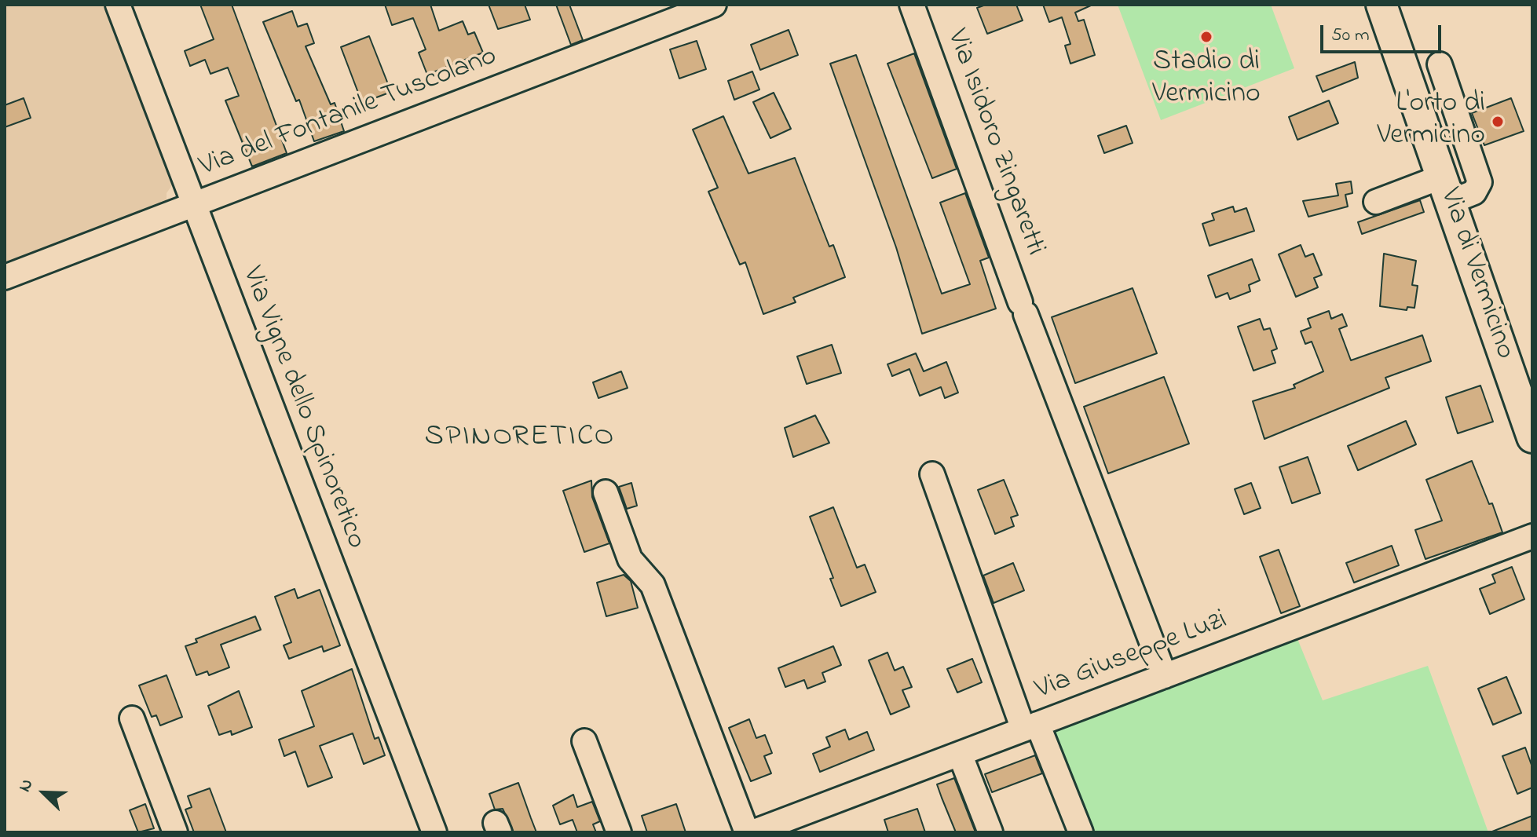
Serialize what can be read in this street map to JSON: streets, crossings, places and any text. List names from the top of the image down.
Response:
{
  "streets": {
    "main road": ["Via di Vermicino"],
    "street": [
      "Via del Fontanile Tuscolano",
      "Via Isidoro Zingaretti",
      "Via Vigne dello Spinoretico",
      "Via Giuseppe Luzi"
    ]
  },
  "crossings": [
    ["Via del Fontanile Tuscolano", "Via Vigne dello Spinoretico"],
    ["Via Isidoro Zingaretti", "Via Giuseppe Luzi"]
  ],
  "districts": ["SPINORETICO"],
  "places": ["Stadio di Vermicino", "L'orto di Vermicino"],
  "scale_bar": "50 m",
  "north": "top left"
}
